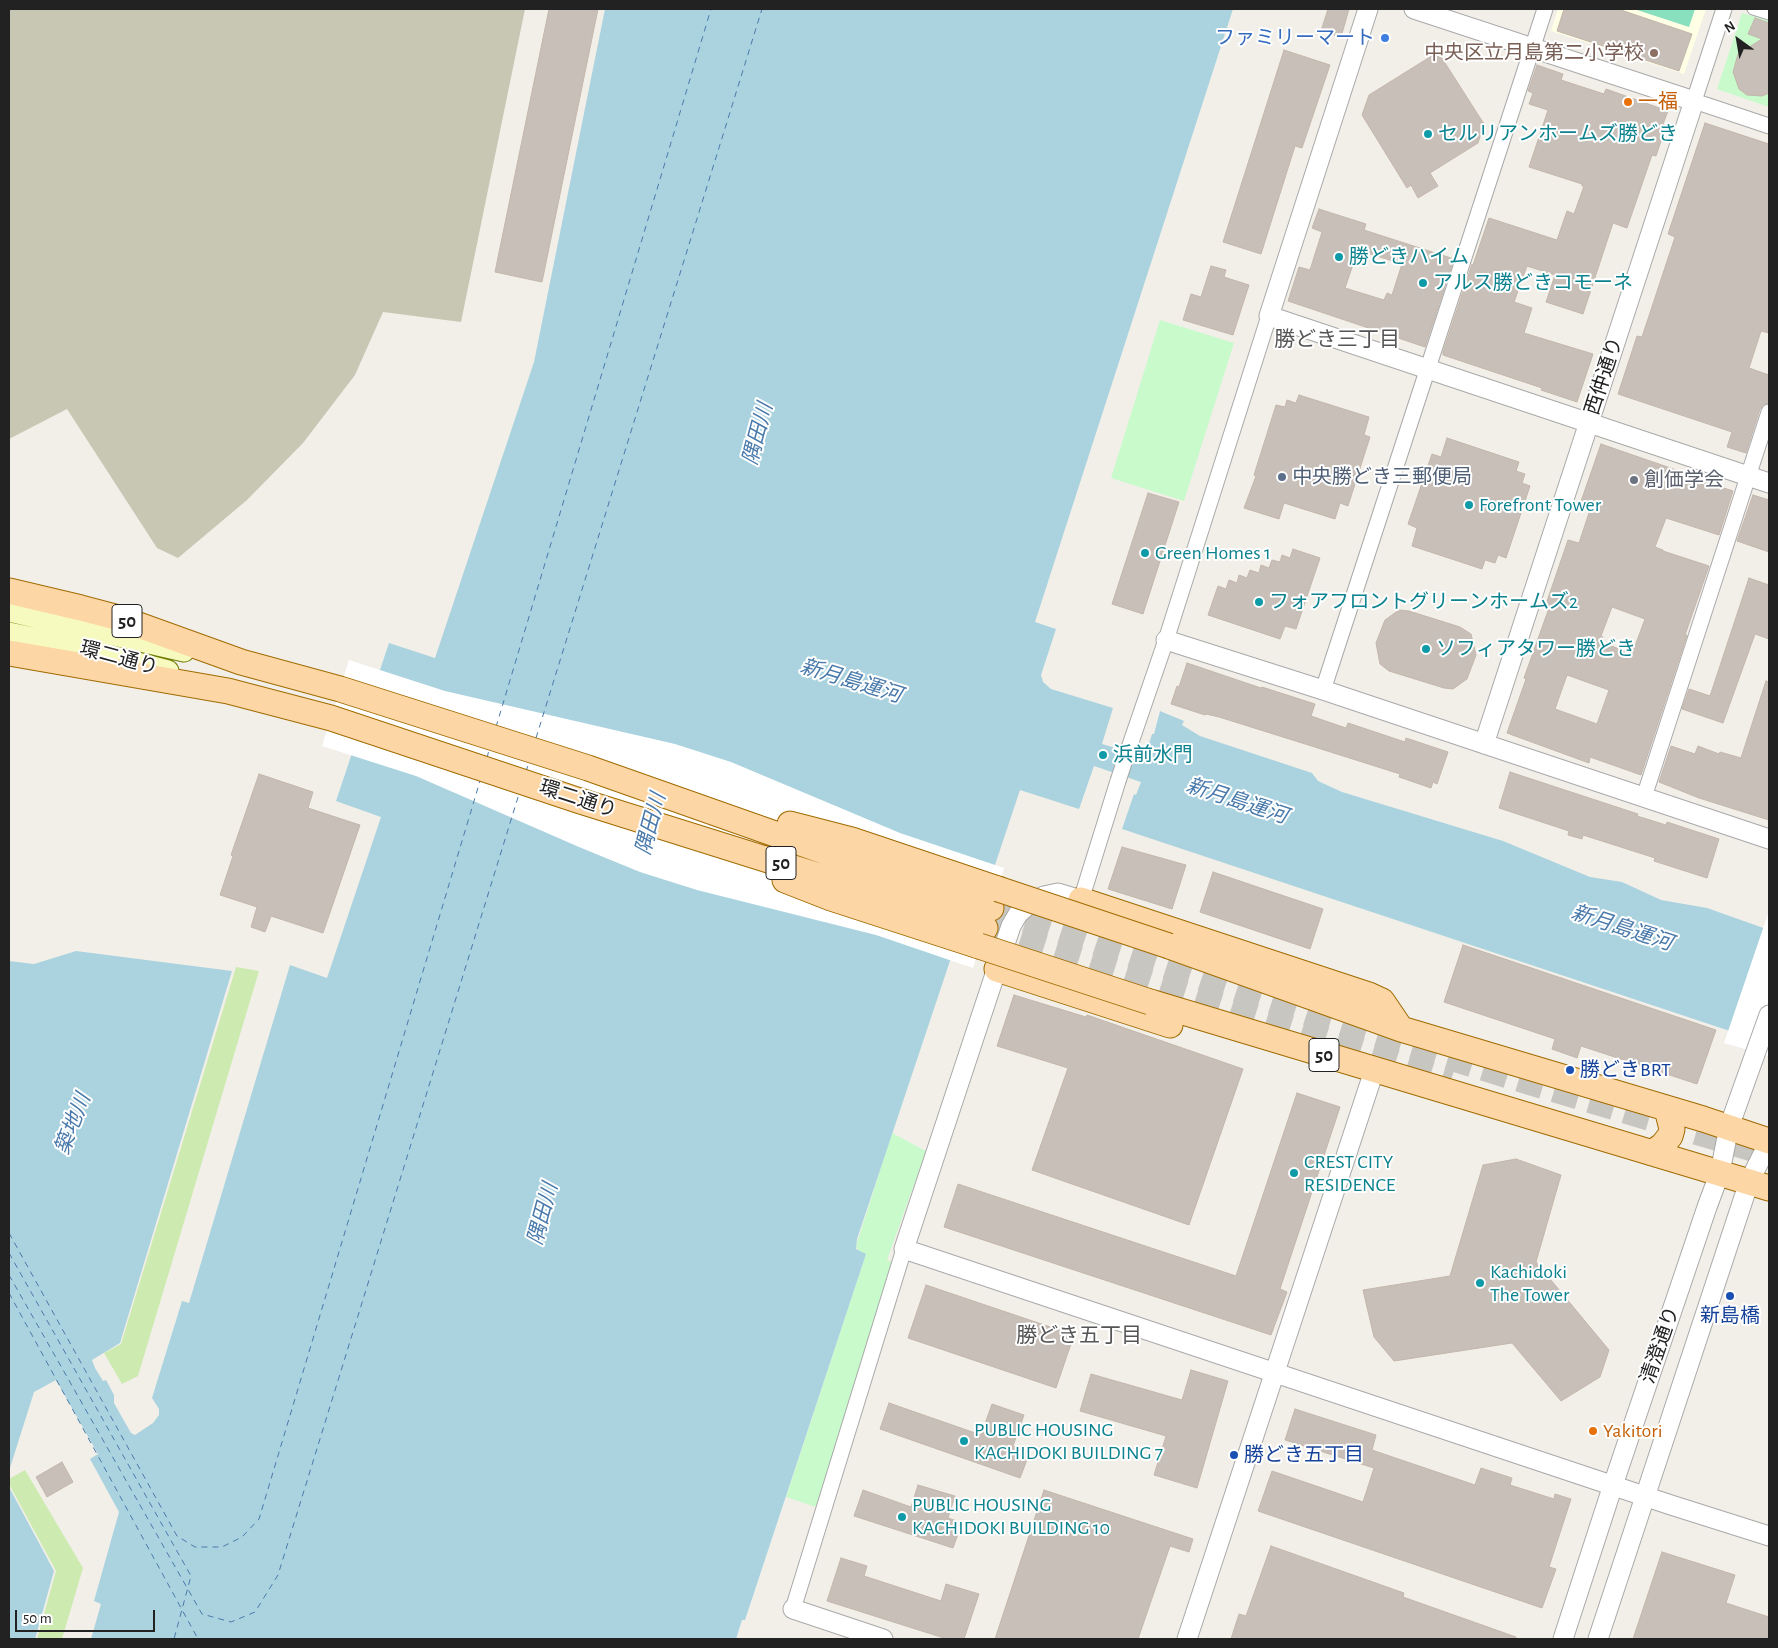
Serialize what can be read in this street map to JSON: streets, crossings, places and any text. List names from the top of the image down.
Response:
{
  "streets": {
    "main road": ["50", "環二通り"],
    "street": ["西仲通り", "清澄通り"]
  },
  "crossings": [
    ["50", "環二通り"],
    ["50", "清澄通り"]
  ],
  "districts": ["勝どき三丁目", "勝どき五丁目"],
  "water": ["隅田川", "新月島運河", "築地川"],
  "places": [
    "ファミリーマート",
    "中央区立月島第二小学校",
    "一福",
    "セルリアンホームズ勝どき",
    "勝どきハイム",
    "アルス勝どきコモーネ",
    "中央勝どき三郵便局",
    "創価学会",
    "Forefront Tower",
    "Green Homes 1",
    "フォアフロントグリーンホームズ2",
    "ソフィアタワー勝どき",
    "浜前水門",
    "勝どきBRT",
    "CREST CITY RESIDENCE",
    "Kachidoki The Tower",
    "新島橋",
    "Yakitori",
    "PUBLIC HOUSING KACHIDOKI BUILDING 7",
    "勝どき五丁目",
    "PUBLIC HOUSING KACHIDOKI BUILDING 10"
  ],
  "scale_bar": "50 m",
  "north": "top left"
}
